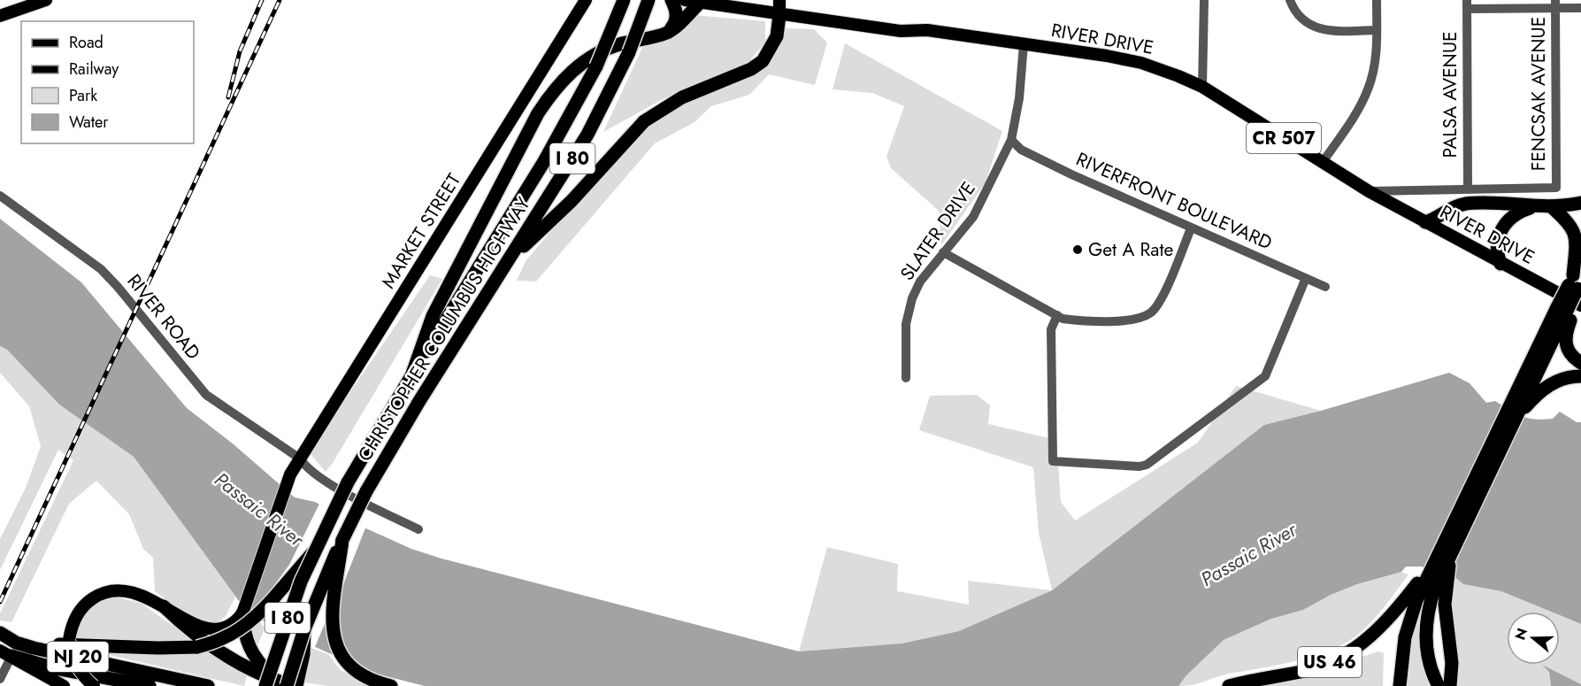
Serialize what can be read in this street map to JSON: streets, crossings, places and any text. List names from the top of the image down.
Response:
{
  "streets": {
    "highway": [
      "I 80",
      "CHRISTOPHER COLUMBUS HIGHWAY",
      "NJ 20",
      "US 46"
    ],
    "main road": ["RIVER DRIVE", "CR 507", "MARKET STREET"],
    "street": [
      "FENCSAK AVENUE",
      "PALSA AVENUE",
      "RIVERFRONT BOULEVARD",
      "SLATER DRIVE",
      "RIVER ROAD"
    ]
  },
  "crossings": [
    ["RIVER DRIVE", "SLATER DRIVE"],
    ["RIVER DRIVE", "US 46"],
    ["FENCSAK AVENUE", "PALSA AVENUE"],
    ["RIVERFRONT BOULEVARD", "SLATER DRIVE"],
    ["MARKET STREET", "RIVER ROAD"]
  ],
  "water": ["Passaic River"],
  "places": ["Get A Rate"],
  "legend": [
    "Road",
    "Railway",
    "Park",
    "Water"
  ],
  "north": "left"
}
